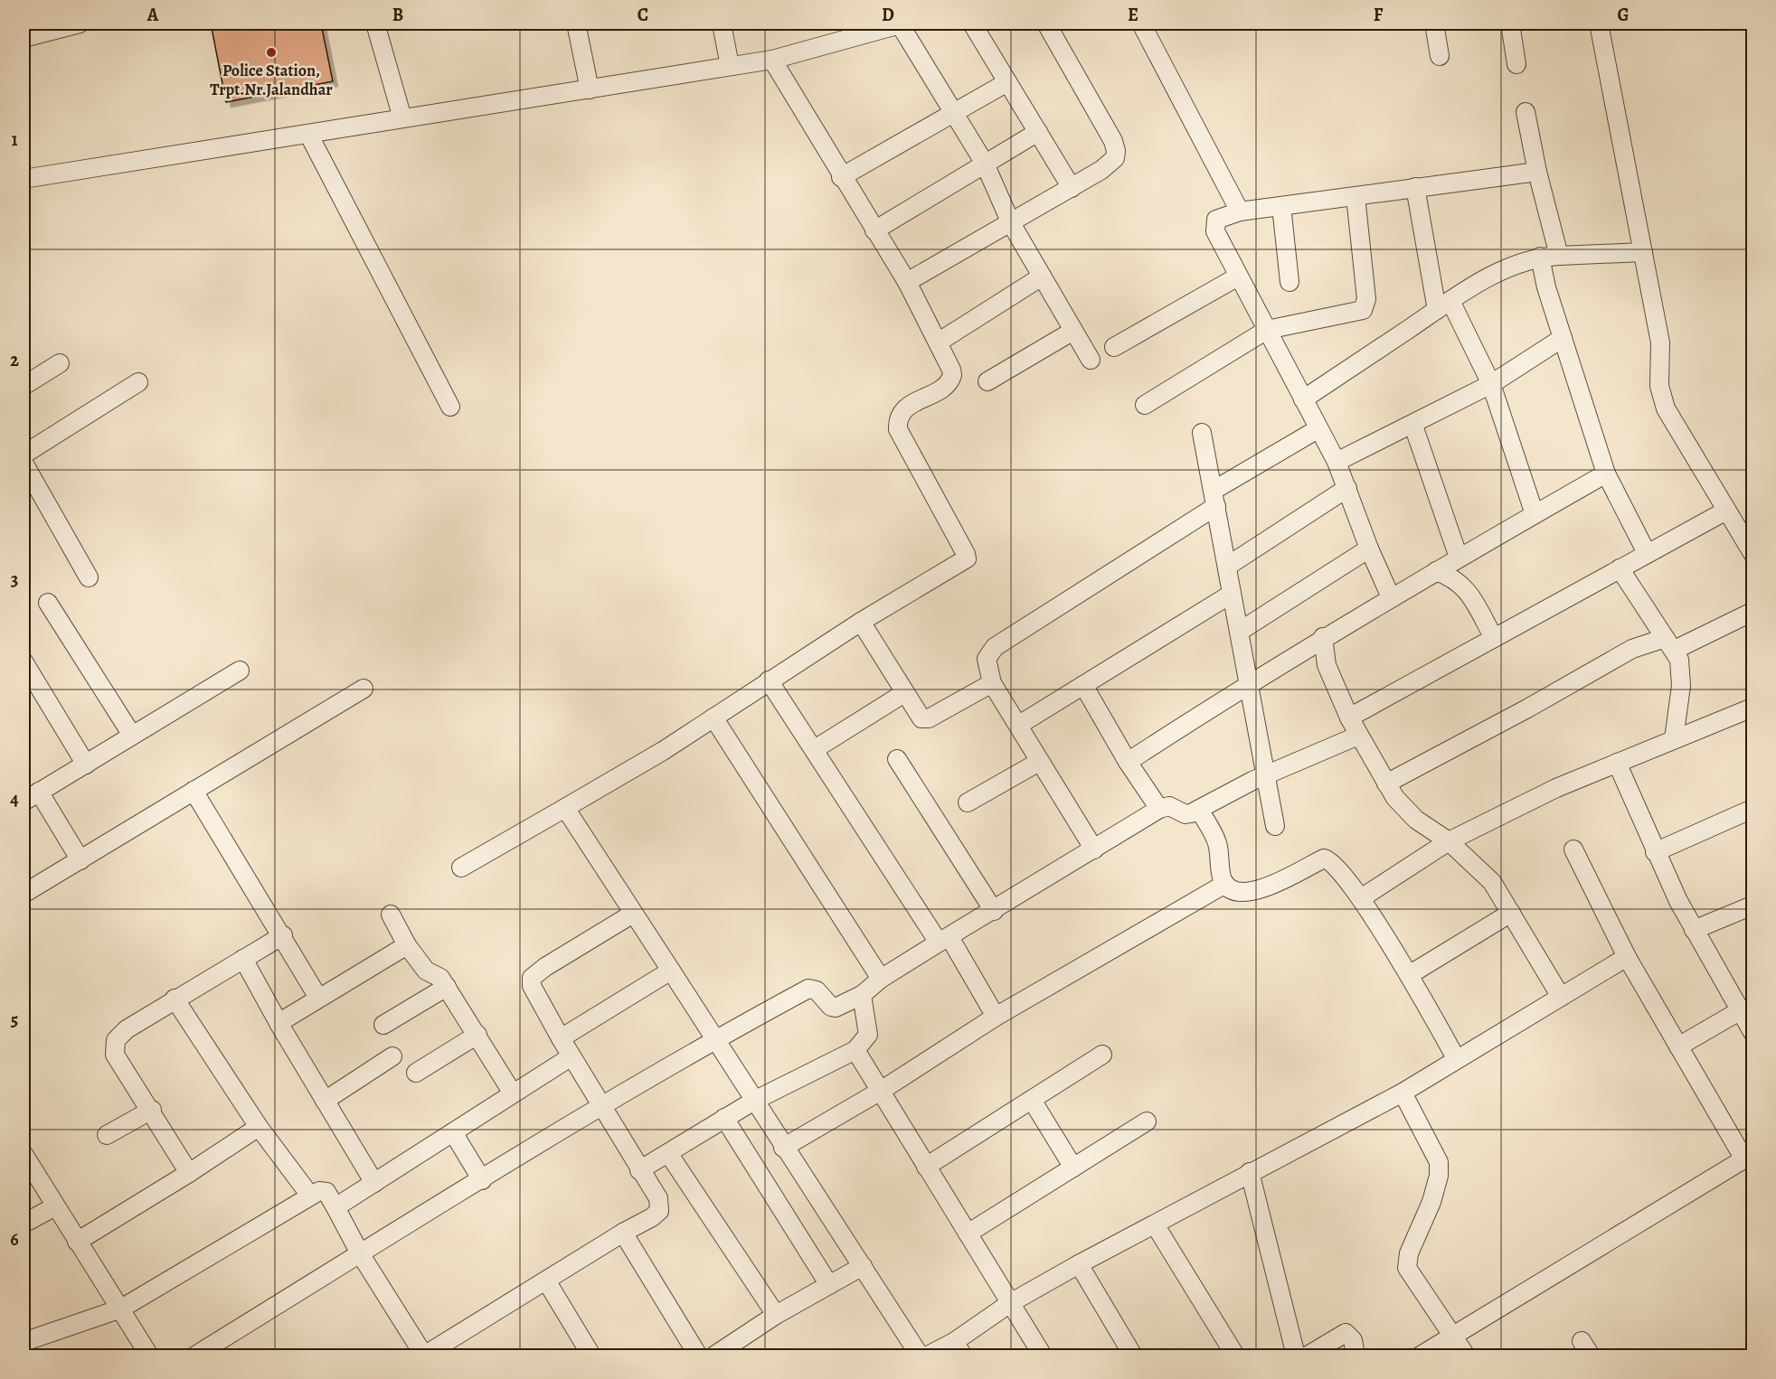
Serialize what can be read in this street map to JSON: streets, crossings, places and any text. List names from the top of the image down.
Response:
{
  "places": ["Police Station, Trpt.Nr.Jalandhar"],
  "grid": {
    "columns": [
      "A",
      "B",
      "C",
      "D",
      "E",
      "F",
      "G"
    ],
    "rows": [
      "1",
      "2",
      "3",
      "4",
      "5",
      "6"
    ]
  }
}
